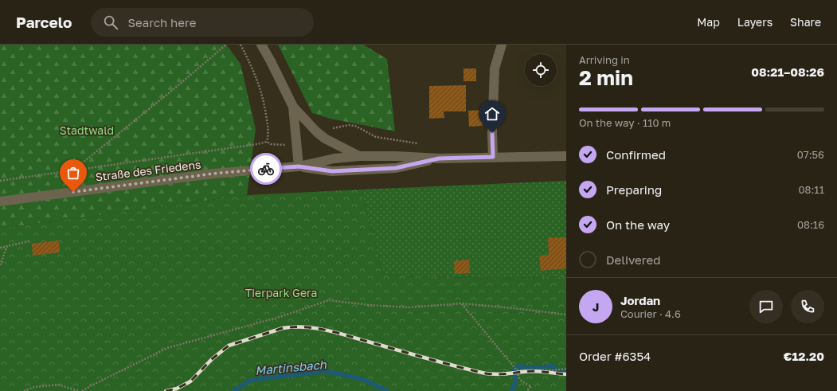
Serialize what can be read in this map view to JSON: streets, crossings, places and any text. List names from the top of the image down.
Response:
{
  "streets": {
    "main road": ["Straße des Friedens"]
  },
  "water": ["Martinsbach"],
  "parks": ["Stadtwald", "Tierpark Gera"],
  "page": {
    "header": "Parcelo",
    "search": "Search here",
    "nav": ["Map", "Layers", "Share"],
    "heading": ["2 min", "Arriving in", "08:21–08:26"],
    "panel": [
      "Jordan",
      "Courier · 4.6",
      "Order #6354",
      "€12.20"
    ],
    "bar": "On the way · 110 m",
    "list": [
      ["Confirmed", "07:56"],
      ["Preparing", "08:11"],
      ["On the way", "08:16"],
      "Delivered"
    ],
    "round": "J"
  }
}
